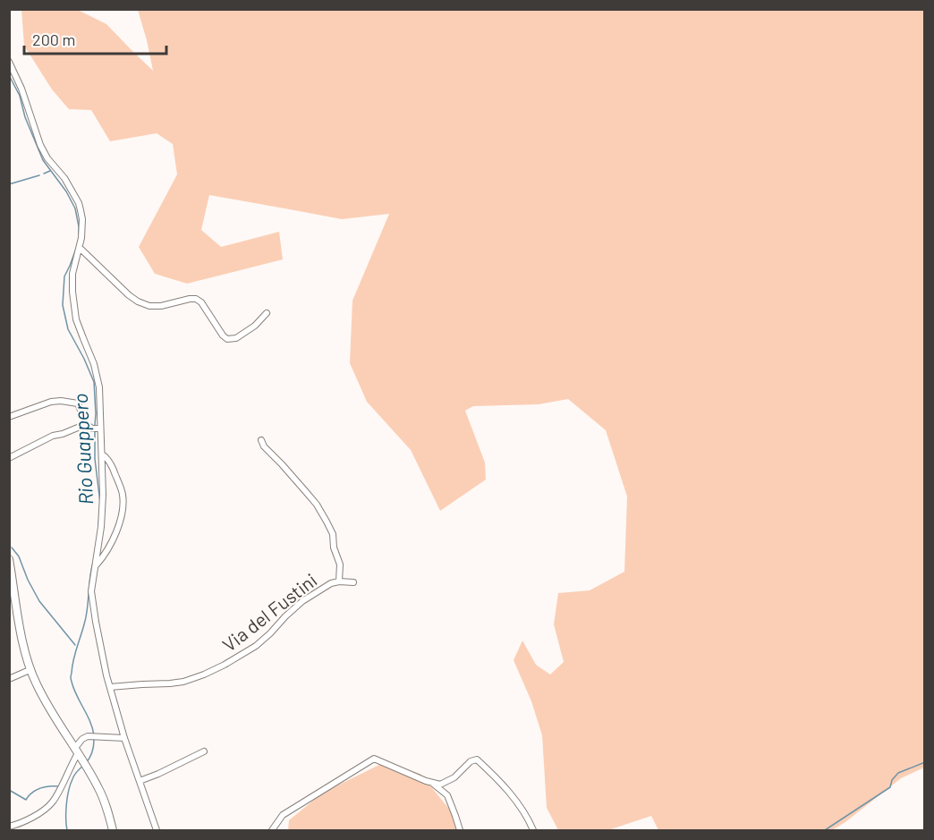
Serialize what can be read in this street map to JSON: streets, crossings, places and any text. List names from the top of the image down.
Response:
{
  "streets": {
    "street": ["Via del Fustini"]
  },
  "water": ["Rio Guappero"],
  "scale_bar": "200 m"
}
